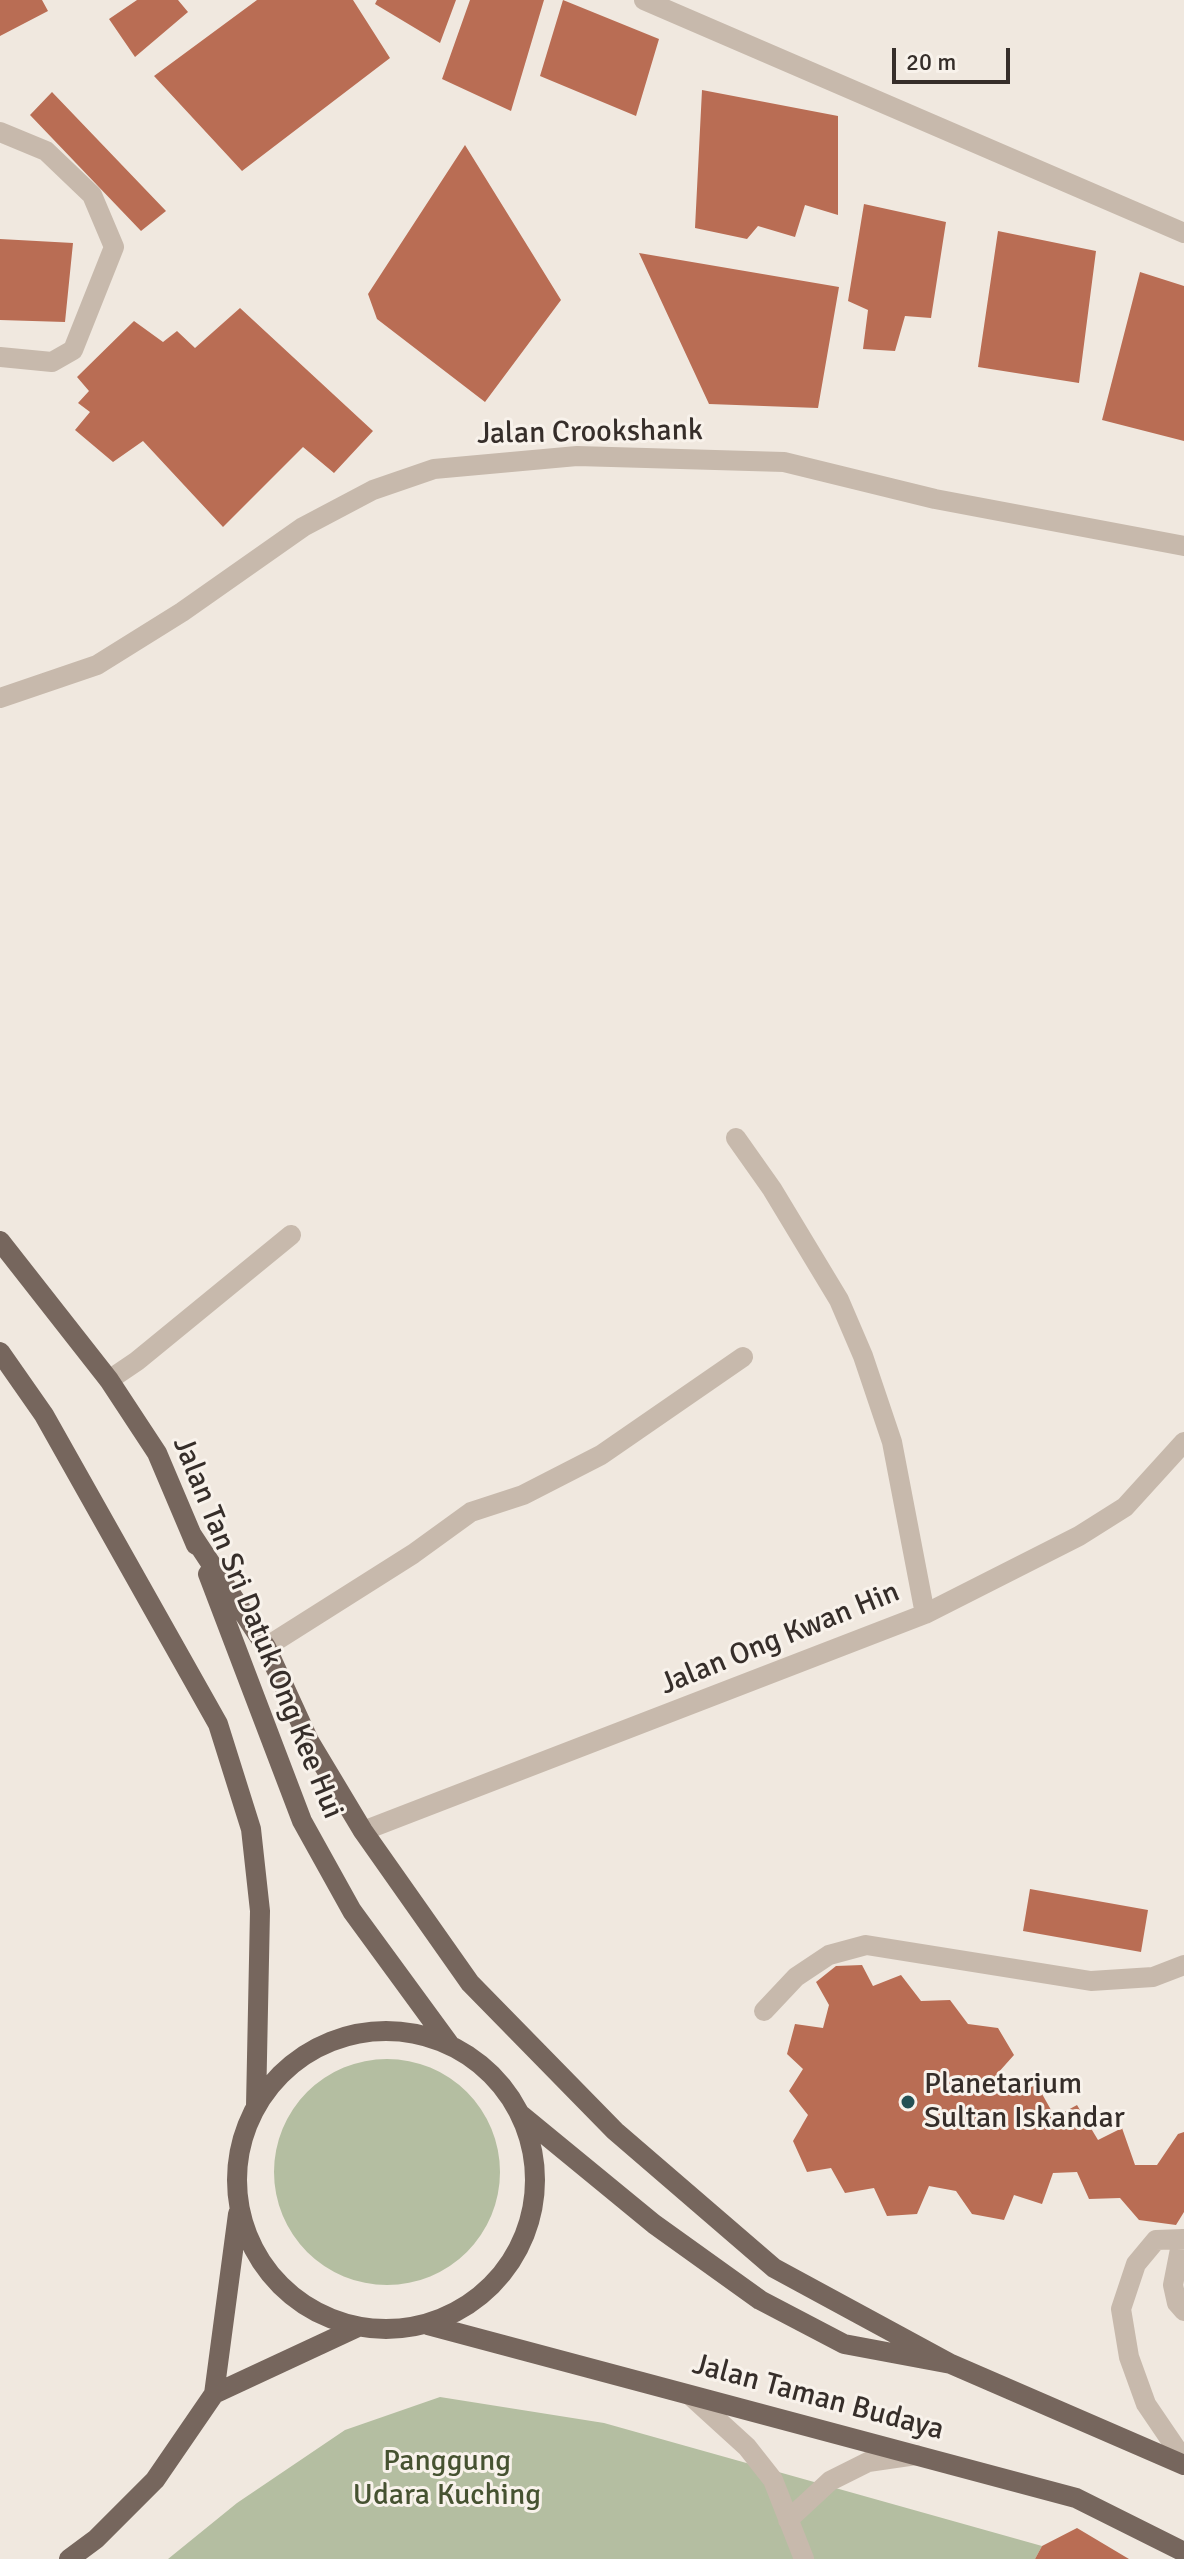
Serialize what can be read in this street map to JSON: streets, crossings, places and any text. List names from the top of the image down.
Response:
{
  "streets": {
    "main road": ["Jalan Tan Sri Datuk Ong Kee Hui", "Jalan Taman Budaya"],
    "street": ["Jalan Crookshank", "Jalan Ong Kwan Hin"]
  },
  "parks": ["Panggung Udara Kuching"],
  "places": ["Planetarium Sultan Iskandar"],
  "scale_bar": "20 m"
}
